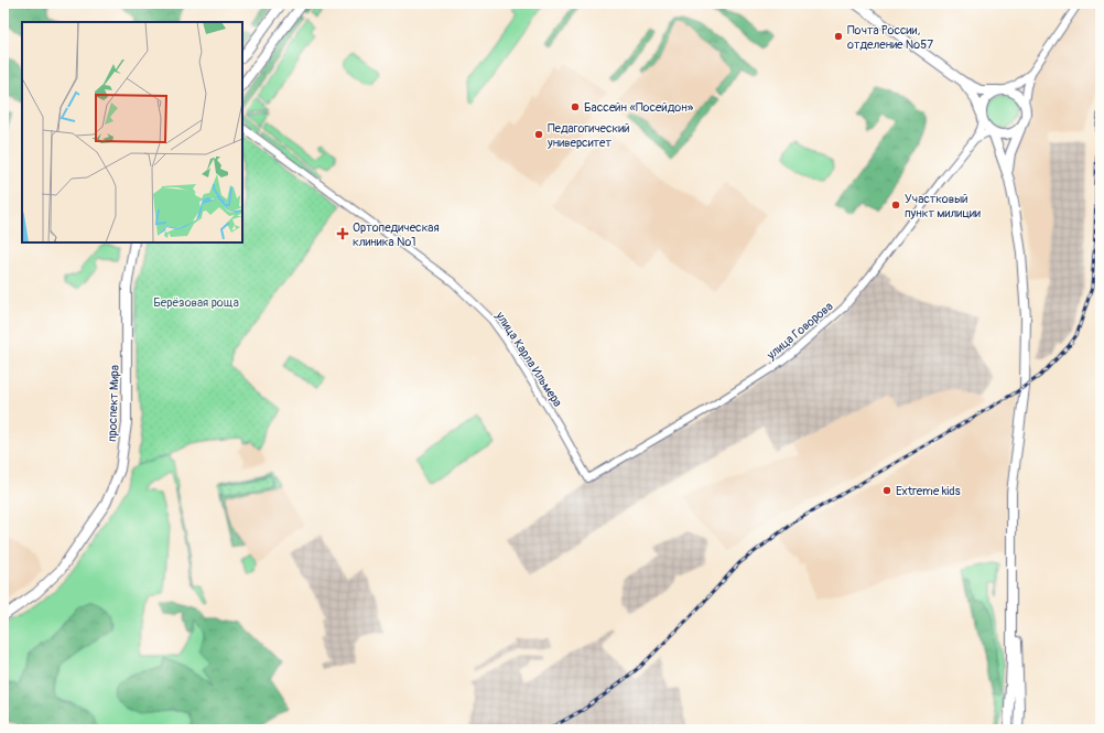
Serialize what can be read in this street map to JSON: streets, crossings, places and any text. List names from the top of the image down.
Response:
{
  "streets": {
    "main road": ["проспект Мира"],
    "street": ["улица Говорова", "улица Карла Ильмера"]
  },
  "crossings": [
    ["улица Говорова", "улица Карла Ильмера"]
  ],
  "parks": ["Берёзовая роща"],
  "places": {
    "other": [
      "Почта России, отделение №57",
      "Бассейн «Посейдон»",
      "Педагогический университет",
      "Участковый пункт милиции",
      "Extreme kids"
    ],
    "health": ["Ортопедическая клиника №1"]
  }
}
